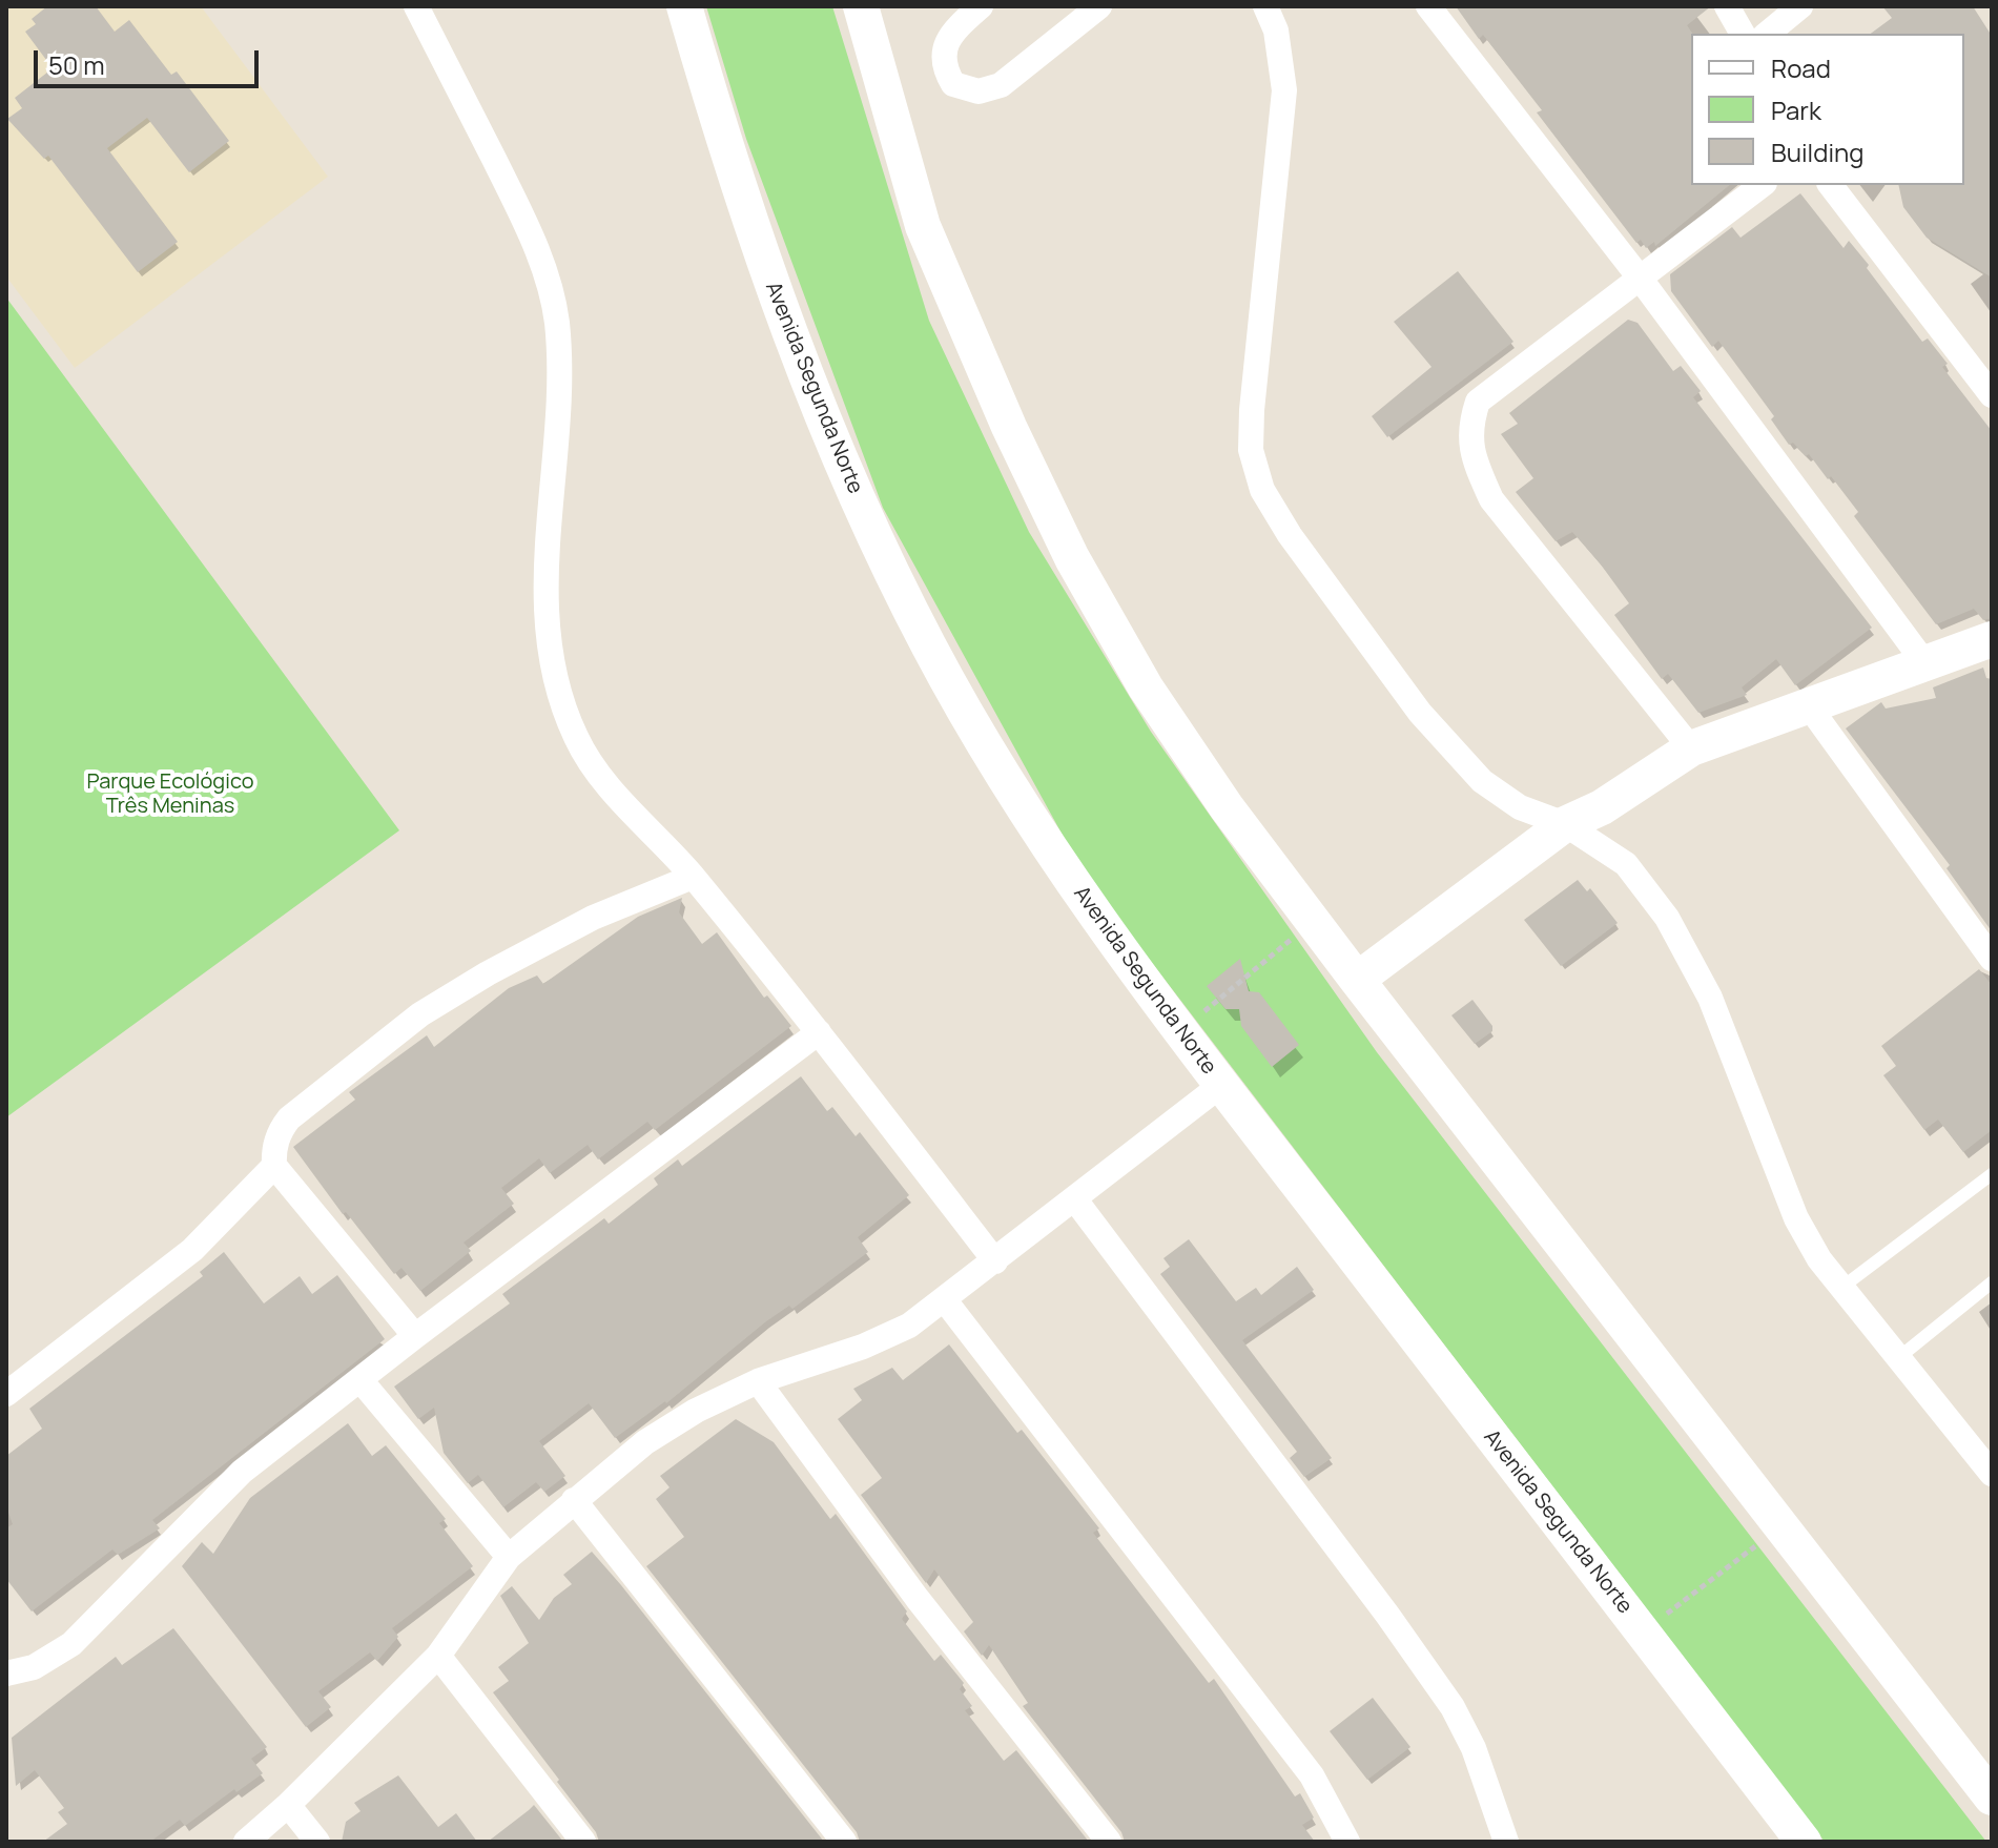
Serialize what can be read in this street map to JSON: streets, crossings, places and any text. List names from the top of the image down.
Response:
{
  "streets": {
    "main road": ["Avenida Segunda Norte"]
  },
  "parks": ["Parque Ecológico Três Meninas"],
  "legend": ["Road", "Park", "Building"],
  "scale_bar": "50 m"
}
